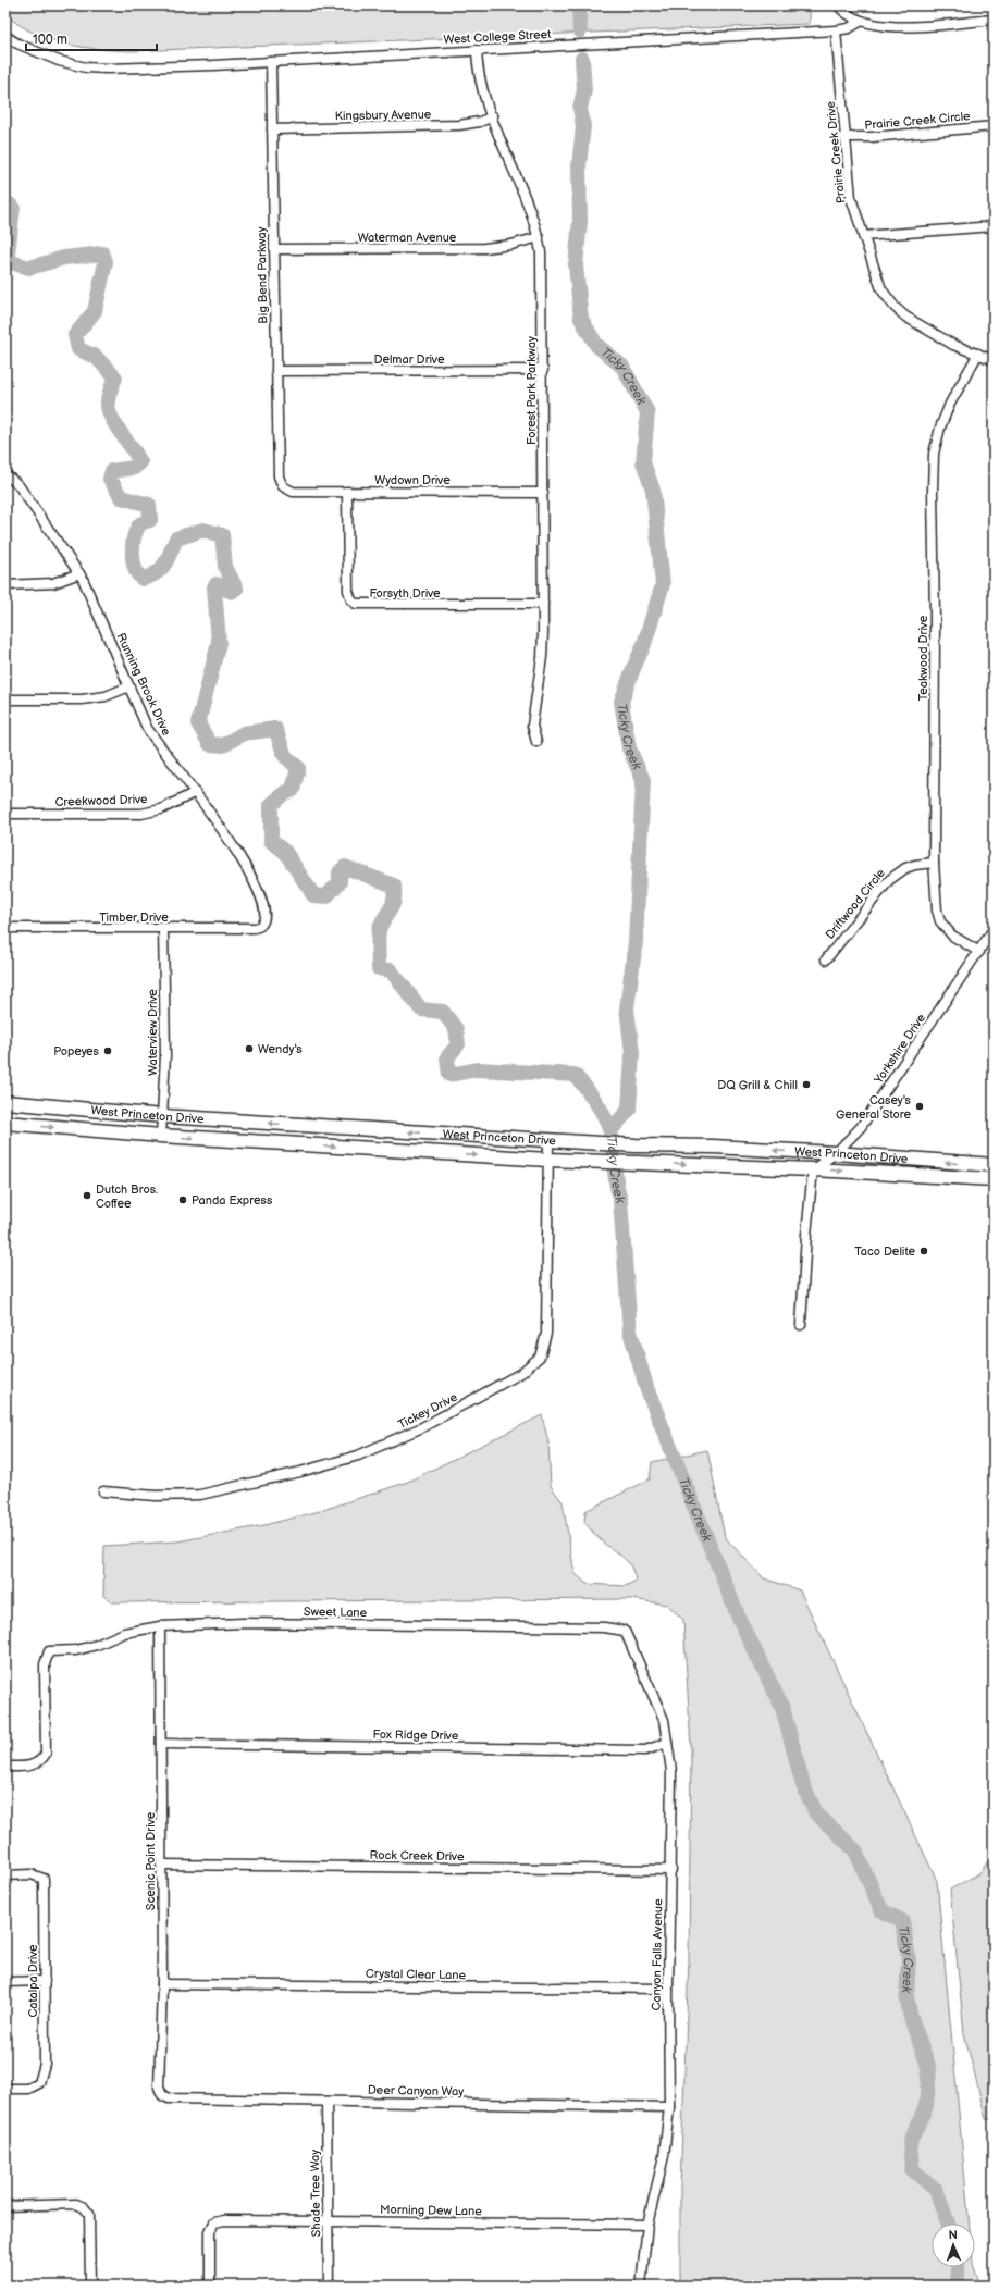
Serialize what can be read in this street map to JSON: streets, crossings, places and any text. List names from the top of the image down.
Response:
{
  "streets": {
    "highway": ["West Princeton Drive"],
    "street": [
      "West College Street",
      "Kingsbury Avenue",
      "Prairie Creek Circle",
      "Prairie Creek Drive",
      "Waterman Avenue",
      "Big Bend Parkway",
      "Delmar Drive",
      "Forest Park Parkway",
      "Wydown Drive",
      "Forsyth Drive",
      "Teakwood Drive",
      "Running Brook Drive",
      "Creekwood Drive",
      "Driftwood Circle",
      "Timber Drive",
      "Waterview Drive",
      "Yorkshire Drive",
      "Tickey Drive",
      "Sweet Lane",
      "Fox Ridge Drive",
      "Rock Creek Drive",
      "Scenic Point Drive",
      "Canyon Falls Avenue",
      "Crystal Clear Lane",
      "Catalpa Drive",
      "Deer Canyon Way",
      "Shade Tree Way",
      "Morning Dew Lane"
    ]
  },
  "crossings": [
    ["West College Street", "Prairie Creek Drive"],
    ["West College Street", "Big Bend Parkway"],
    ["West College Street", "Forest Park Parkway"],
    ["Kingsbury Avenue", "Big Bend Parkway"],
    ["Kingsbury Avenue", "Forest Park Parkway"],
    ["Prairie Creek Circle", "Prairie Creek Drive"],
    ["Prairie Creek Drive", "Teakwood Drive"],
    ["Waterman Avenue", "Big Bend Parkway"],
    ["Waterman Avenue", "Forest Park Parkway"],
    ["Big Bend Parkway", "Delmar Drive"],
    ["Big Bend Parkway", "Wydown Drive"],
    ["Delmar Drive", "Forest Park Parkway"],
    ["Forest Park Parkway", "Wydown Drive"],
    ["Forest Park Parkway", "Forsyth Drive"],
    ["Wydown Drive", "Forsyth Drive"],
    ["Teakwood Drive", "Driftwood Circle"],
    ["Teakwood Drive", "Yorkshire Drive"],
    ["Running Brook Drive", "Creekwood Drive"],
    ["Running Brook Drive", "Timber Drive"],
    ["Timber Drive", "Waterview Drive"],
    ["Waterview Drive", "West Princeton Drive"],
    ["Yorkshire Drive", "West Princeton Drive"],
    ["West Princeton Drive", "Tickey Drive"],
    ["Sweet Lane", "Scenic Point Drive"],
    ["Sweet Lane", "Canyon Falls Avenue"],
    ["Fox Ridge Drive", "Scenic Point Drive"],
    ["Fox Ridge Drive", "Canyon Falls Avenue"],
    ["Rock Creek Drive", "Scenic Point Drive"],
    ["Rock Creek Drive", "Canyon Falls Avenue"],
    ["Scenic Point Drive", "Crystal Clear Lane"],
    ["Scenic Point Drive", "Deer Canyon Way"],
    ["Canyon Falls Avenue", "Crystal Clear Lane"],
    ["Canyon Falls Avenue", "Deer Canyon Way"],
    ["Canyon Falls Avenue", "Morning Dew Lane"],
    ["Deer Canyon Way", "Shade Tree Way"],
    ["Shade Tree Way", "Morning Dew Lane"]
  ],
  "water": ["Ticky Creek"],
  "places": [
    "Wendy's",
    "Popeyes",
    "DQ Grill & Chill",
    "Casey's General Store",
    "Dutch Bros. Coffee",
    "Panda Express",
    "Taco Delite"
  ],
  "scale_bar": "100 m",
  "north": "top"
}
